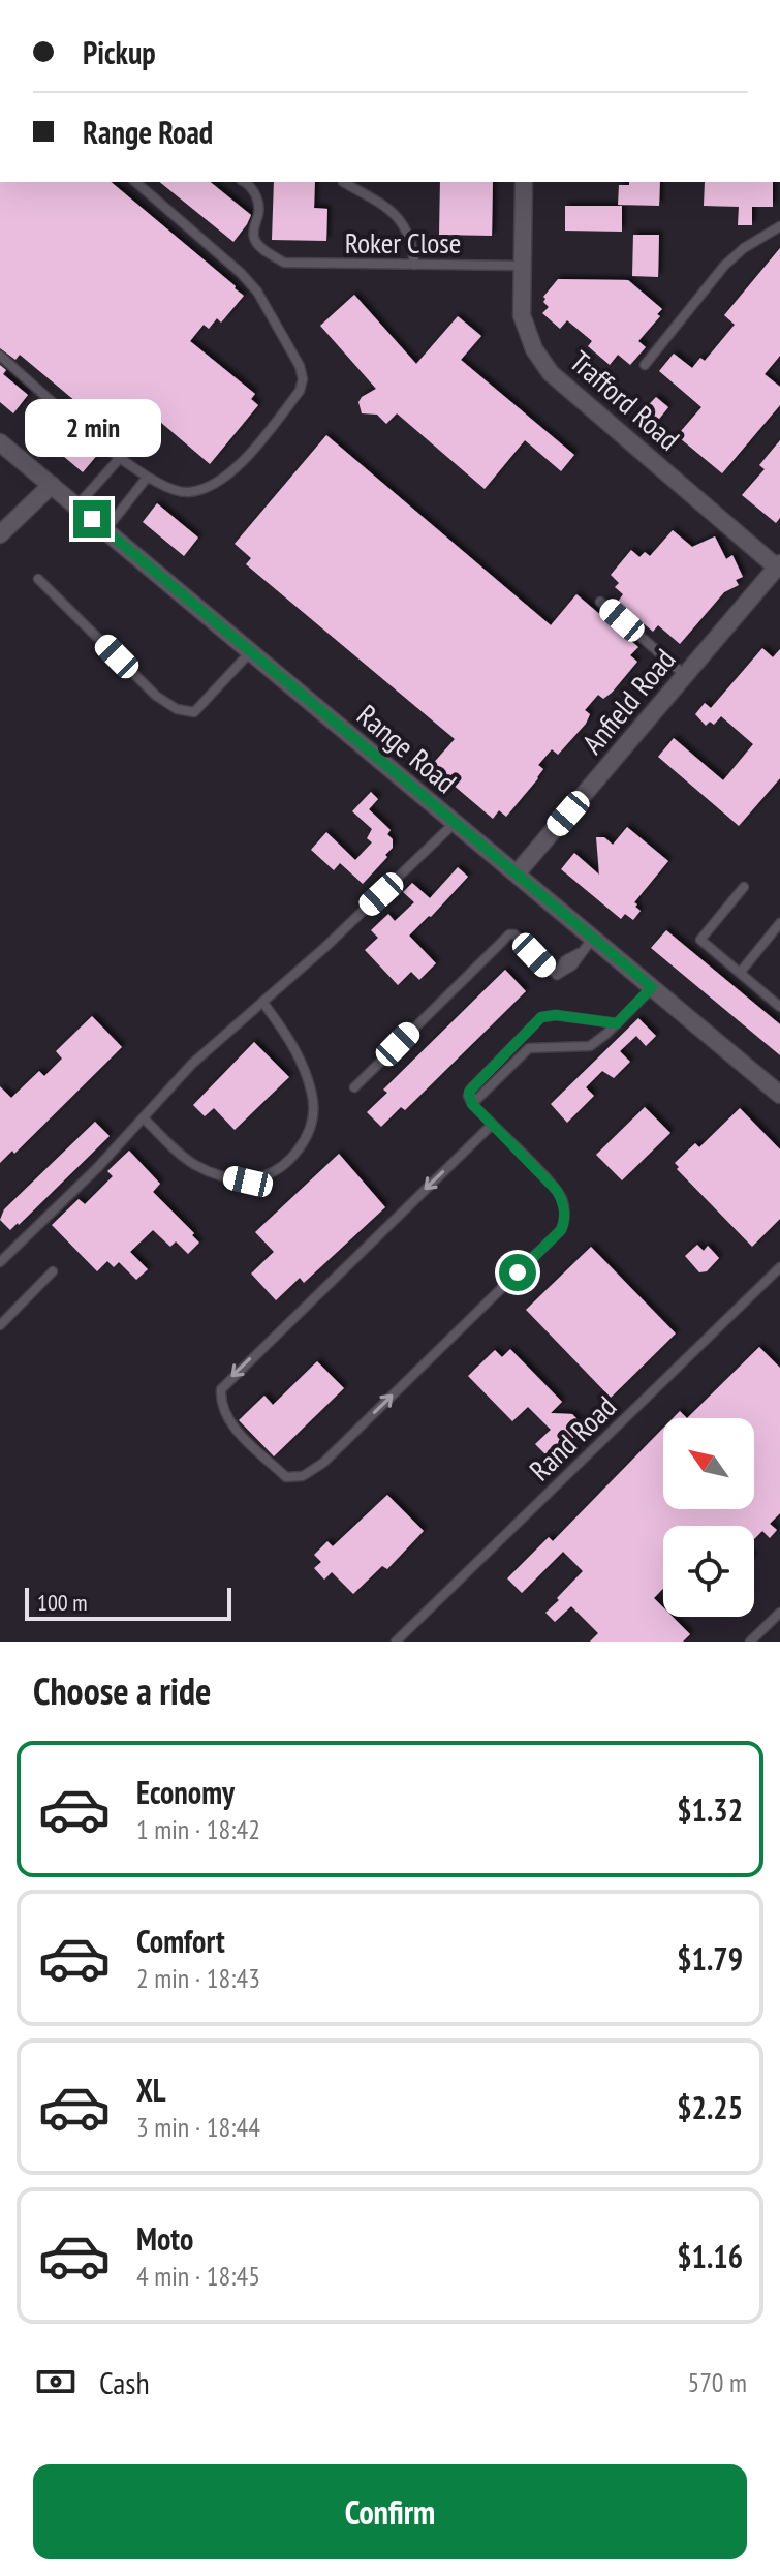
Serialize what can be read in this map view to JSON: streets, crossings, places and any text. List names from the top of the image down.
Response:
{
  "streets": {
    "street": ["Trafford Road", "Anfield Road", "Range Road"],
    "lane": ["Roker Close", "Rand Road"]
  },
  "crossings": [
    ["Roker Close", "Trafford Road"],
    ["Trafford Road", "Anfield Road"],
    ["Anfield Road", "Range Road"]
  ],
  "scale_bar": "100 m",
  "north": "top left",
  "page": {
    "banner": ["Pickup", "Range Road"],
    "bubble": "2 min",
    "scale": "100 m",
    "heading": "Choose a ride",
    "list": [
      {
        "name": "Economy",
        "note": "1 min · 18:42",
        "value": "$1.32"
      },
      {
        "name": "Comfort",
        "note": "2 min · 18:43",
        "value": "$1.79"
      },
      {
        "name": "XL",
        "note": "3 min · 18:44",
        "value": "$2.25"
      },
      {
        "name": "Moto",
        "note": "4 min · 18:45",
        "value": "$1.16"
      }
    ],
    "pay": ["Cash", "570 m"],
    "buttons": "Confirm"
  }
}
